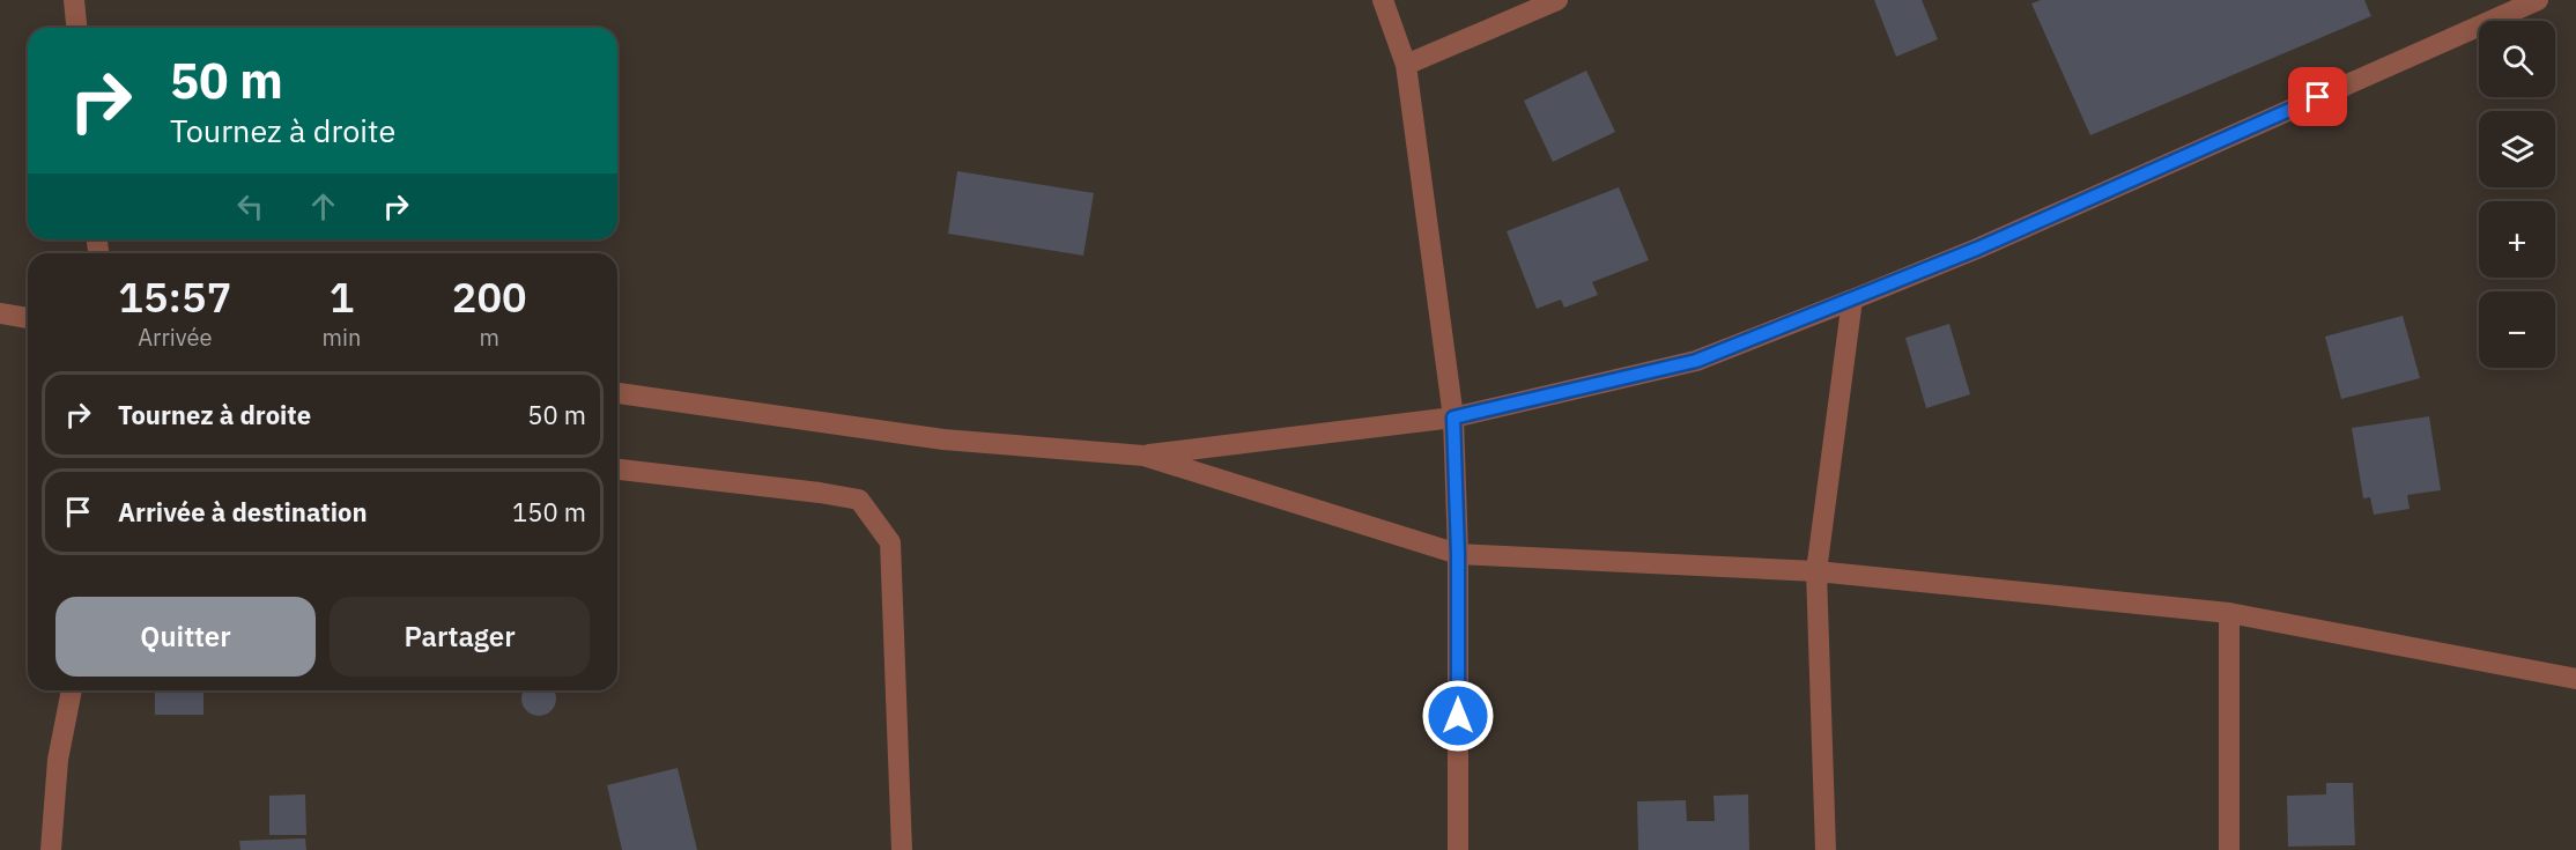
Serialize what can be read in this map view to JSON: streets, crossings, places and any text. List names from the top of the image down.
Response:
{
  "page": {
    "map_buttons": ["+", "−"],
    "turn": ["50 m", "Tournez à droite"],
    "eta": [
      "15:57",
      "Arrivée",
      "1",
      "min",
      "200",
      "m"
    ],
    "list": [
      {
        "name": "Tournez à droite",
        "value": "50 m"
      },
      {
        "name": "Arrivée à destination",
        "value": "150 m"
      }
    ],
    "buttons": ["Quitter", "Partager"]
  }
}
